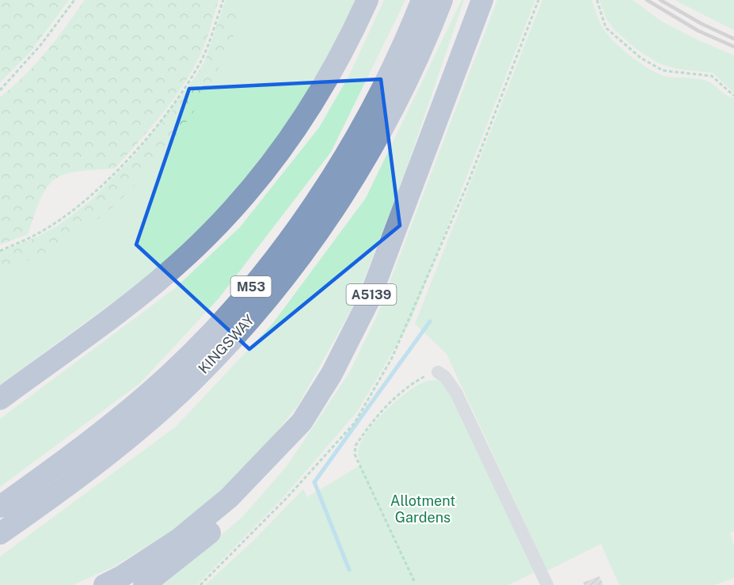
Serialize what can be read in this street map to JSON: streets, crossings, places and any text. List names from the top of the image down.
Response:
{
  "streets": {
    "highway": ["M53", "A5139", "KINGSWAY"]
  },
  "parks": ["Allotment Gardens"]
}
